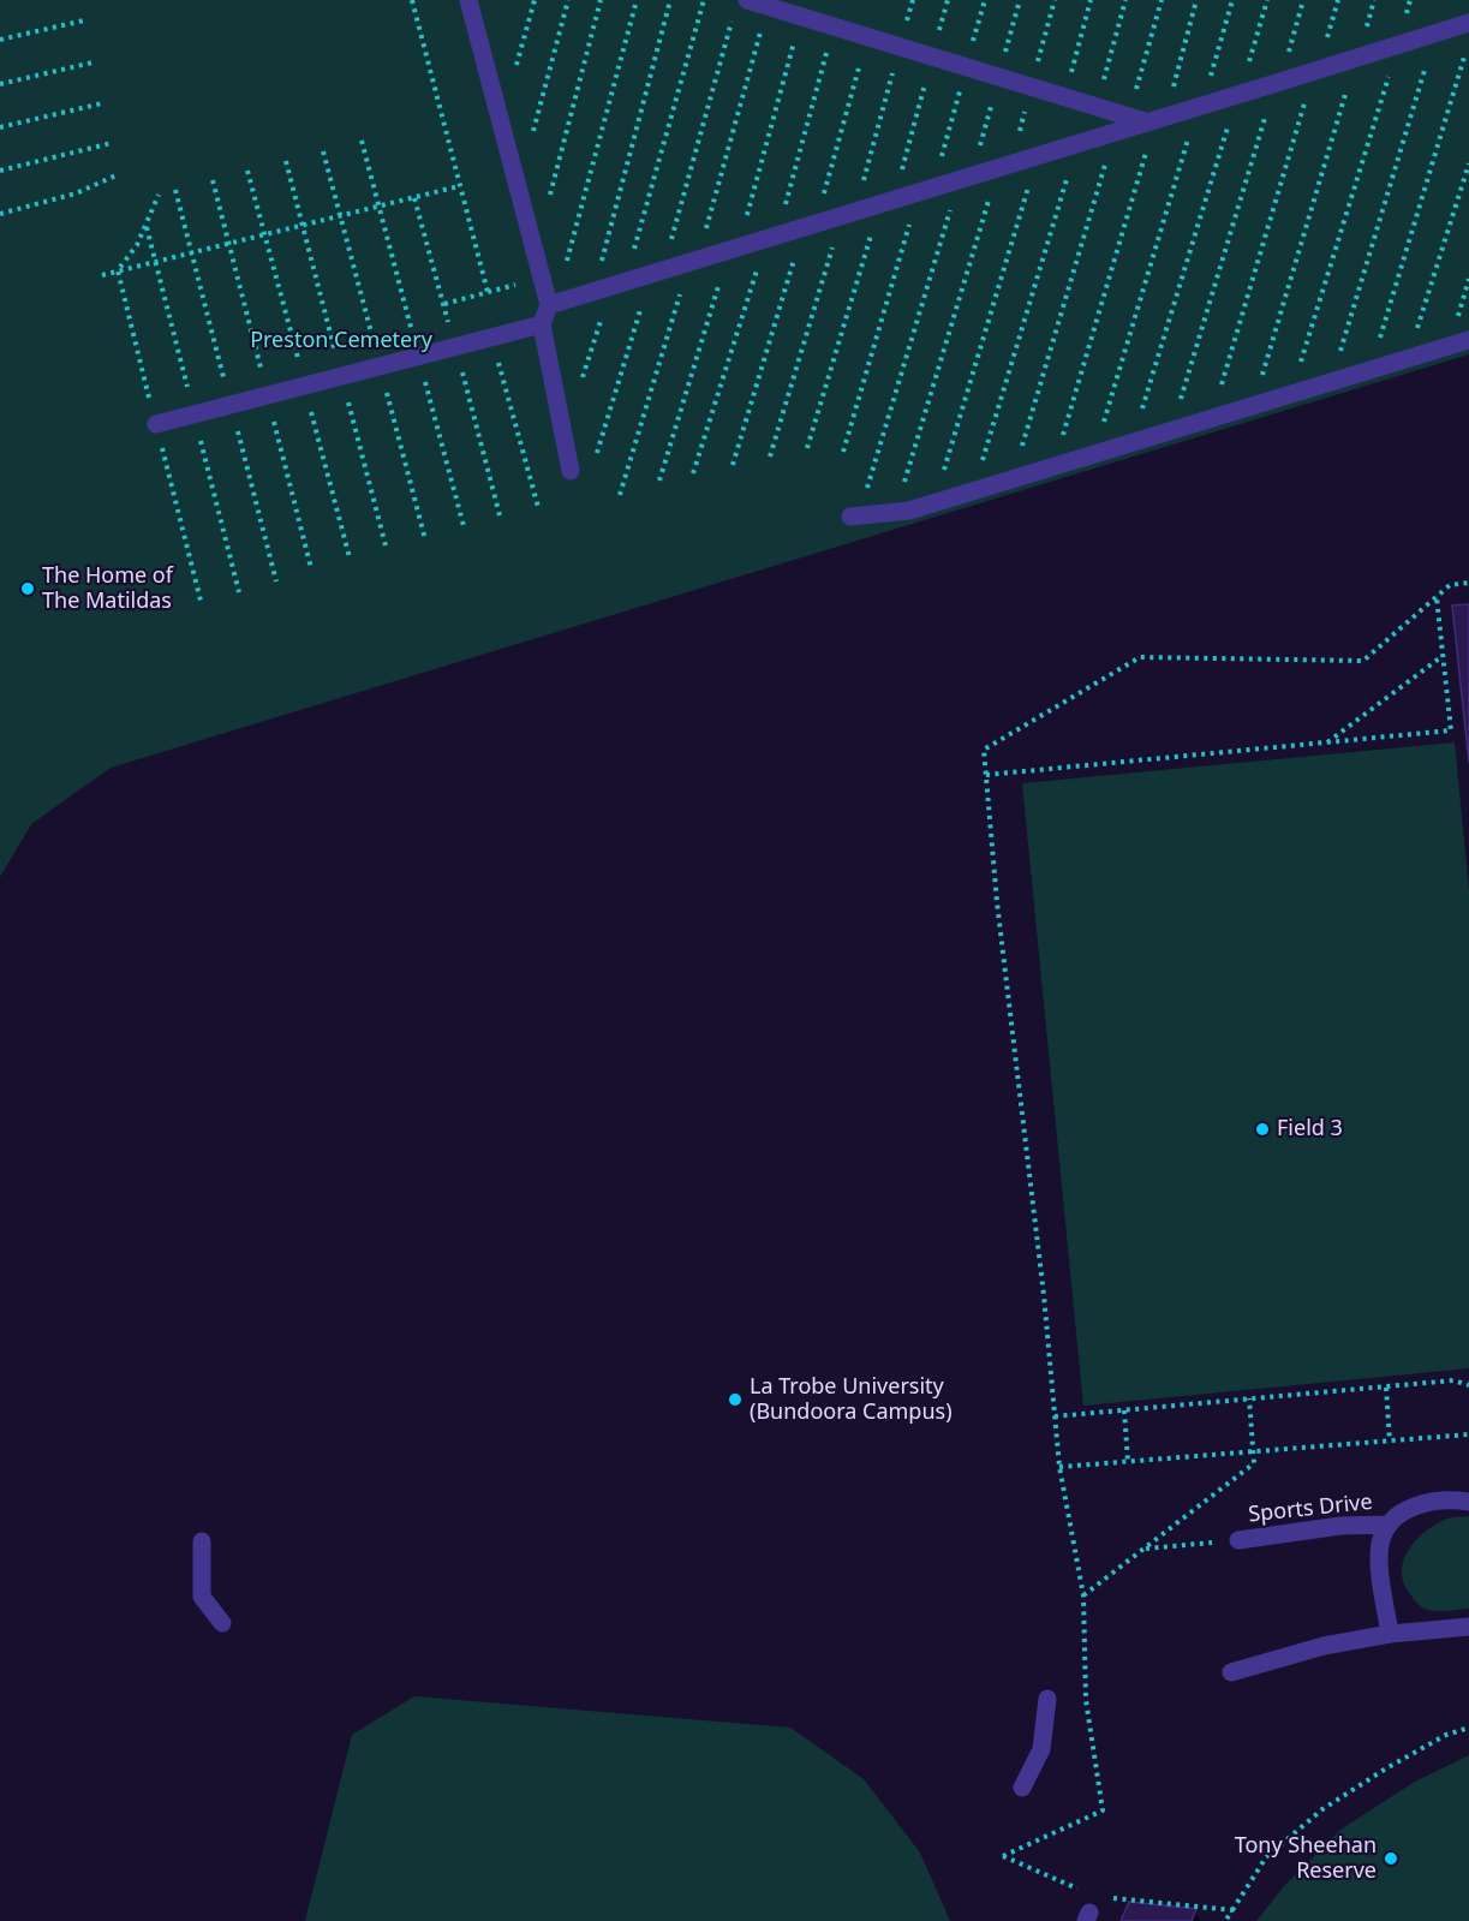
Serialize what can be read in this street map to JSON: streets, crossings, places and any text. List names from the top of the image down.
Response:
{
  "streets": {
    "lane": ["Sports Drive"]
  },
  "parks": ["Preston Cemetery"],
  "places": [
    "The Home of The Matildas",
    "Field 3",
    "La Trobe University (Bundoora Campus)",
    "Tony Sheehan Reserve"
  ]
}
